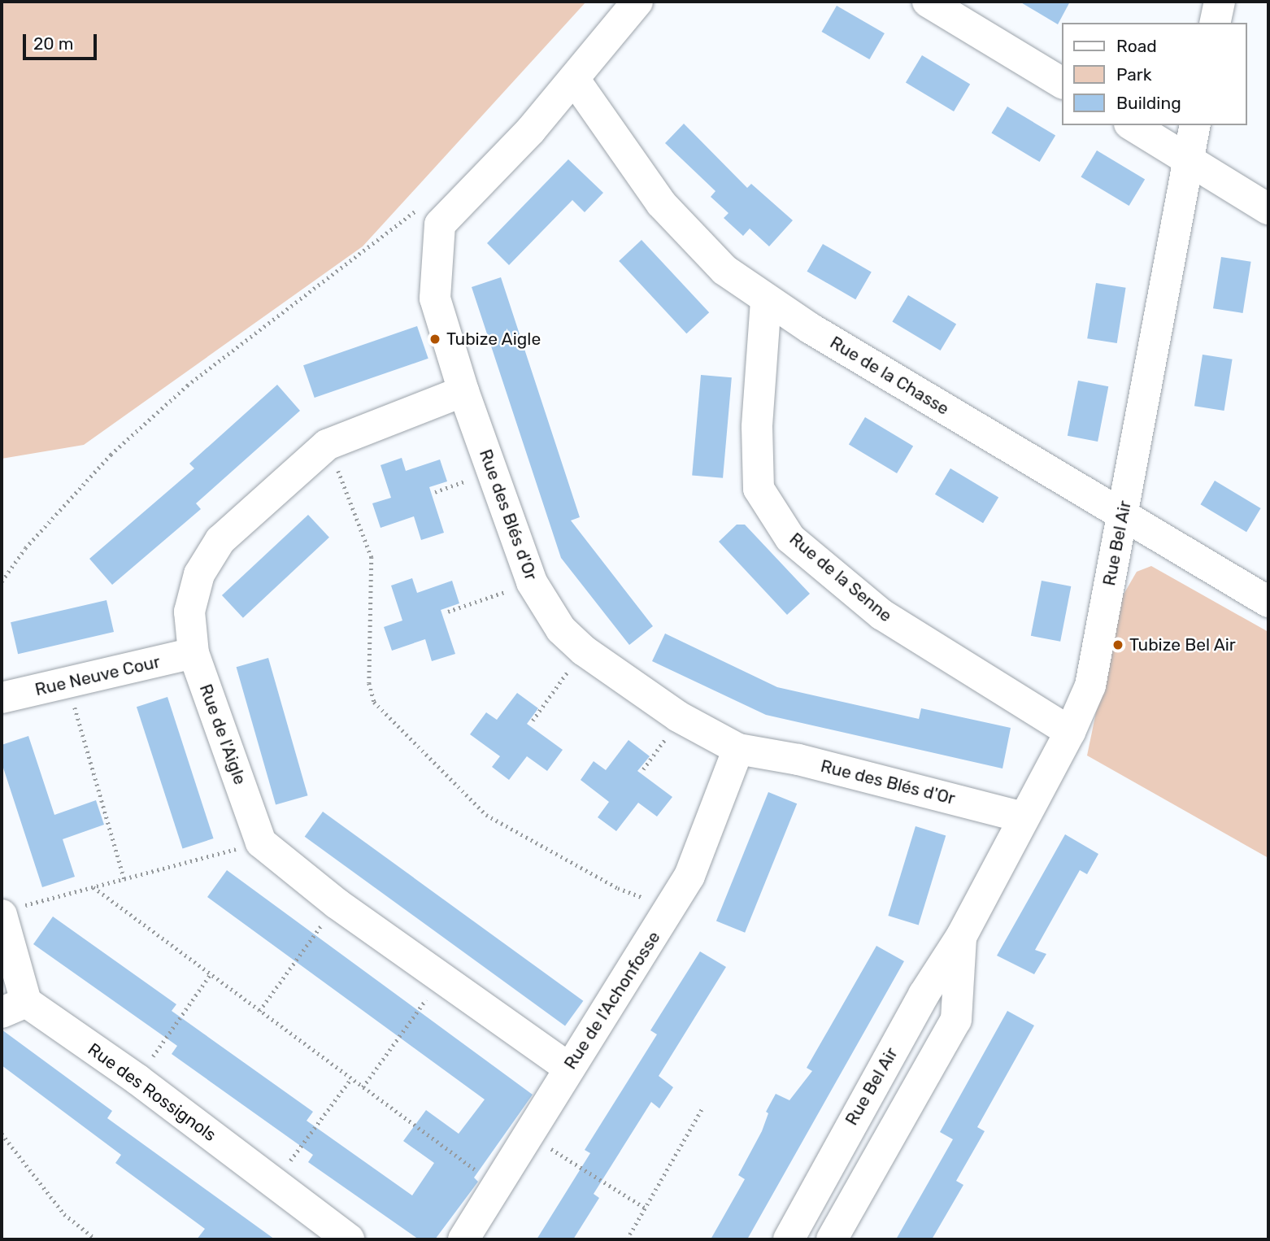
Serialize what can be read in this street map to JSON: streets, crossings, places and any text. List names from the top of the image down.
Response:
{
  "streets": {
    "street": [
      "Rue de la Chasse",
      "Rue des Blés d'Or",
      "Rue Bel Air",
      "Rue de la Senne",
      "Rue Neuve Cour",
      "Rue de l'Aigle",
      "Rue de l'Achonfosse",
      "Rue des Rossignols"
    ]
  },
  "crossings": [
    ["Rue de la Chasse", "Rue des Blés d'Or"],
    ["Rue de la Chasse", "Rue Bel Air"],
    ["Rue de la Chasse", "Rue de la Senne"],
    ["Rue des Blés d'Or", "Rue Bel Air"],
    ["Rue des Blés d'Or", "Rue de l'Aigle"],
    ["Rue des Blés d'Or", "Rue de l'Achonfosse"],
    ["Rue Bel Air", "Rue de la Senne"],
    ["Rue Neuve Cour", "Rue de l'Aigle"]
  ],
  "places": ["Tubize Aigle", "Tubize Bel Air"],
  "legend": ["Road", "Park", "Building"],
  "scale_bar": "20 m"
}
